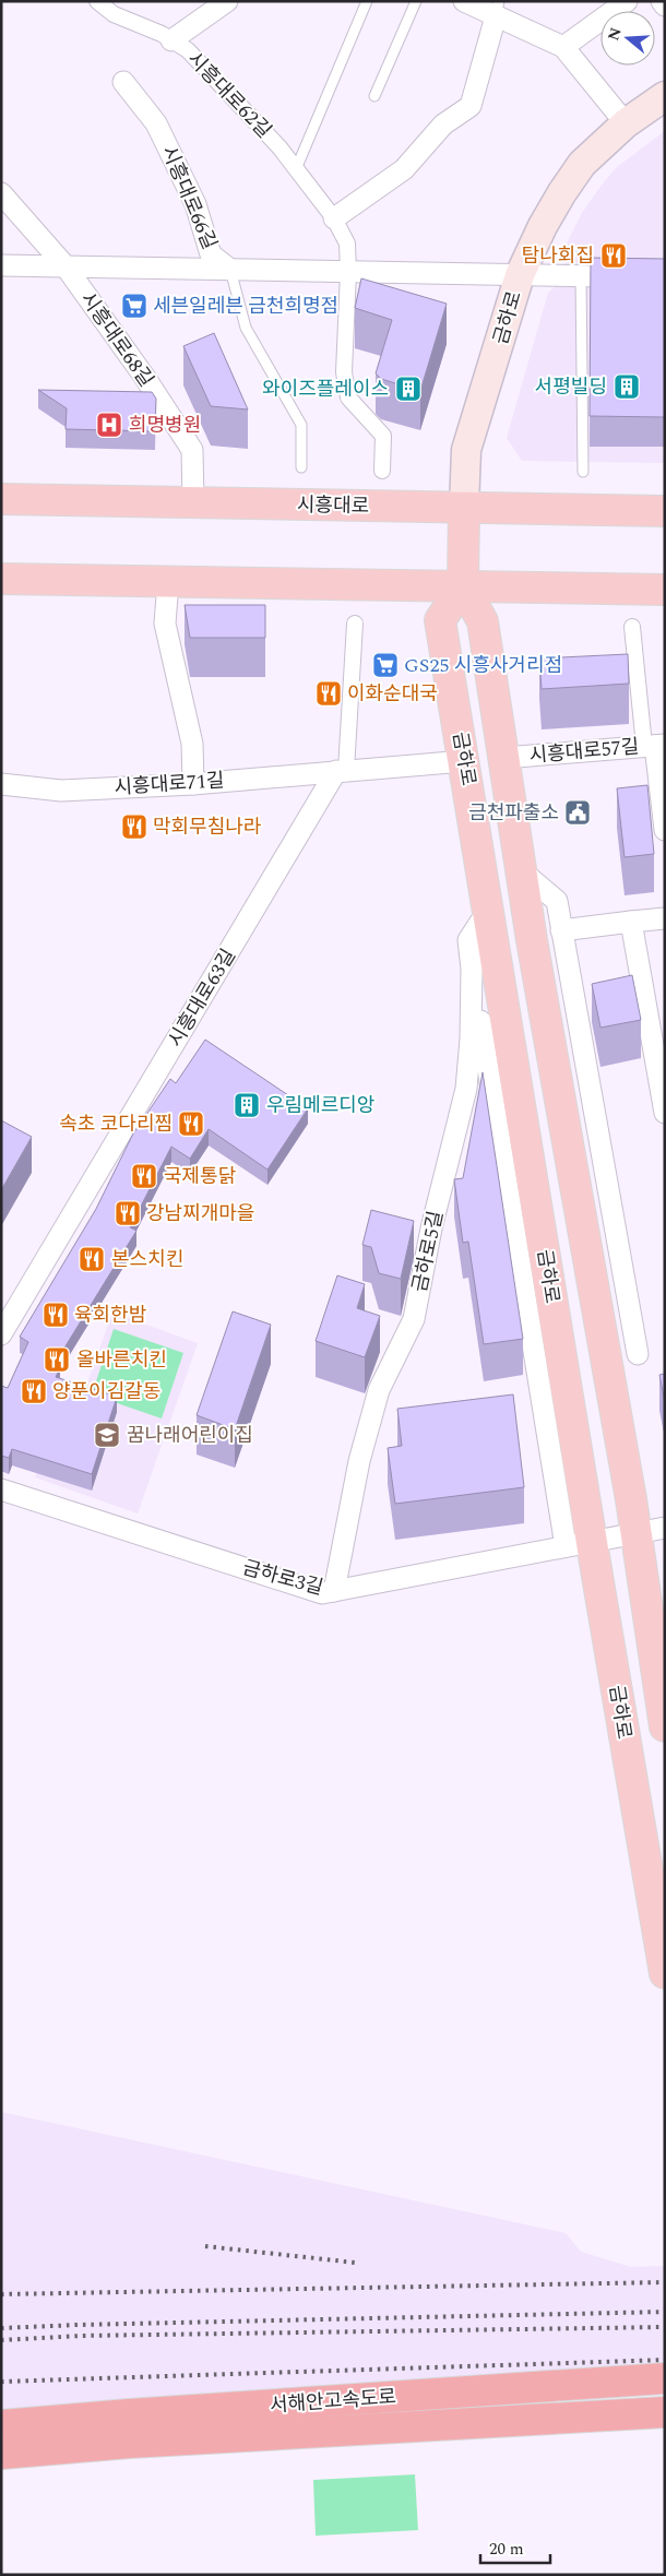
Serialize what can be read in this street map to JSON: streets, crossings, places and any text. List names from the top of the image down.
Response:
{
  "streets": {
    "highway": ["서해안고속도로"],
    "main road": ["금하로", "시흥대로"],
    "street": [
      "시흥대로62길",
      "시흥대로66길",
      "시흥대로68길",
      "시흥대로57길",
      "시흥대로71길",
      "시흥대로63길",
      "금하로5길",
      "금하로3길"
    ]
  },
  "crossings": [
    ["시흥대로62길", "금하로"],
    ["시흥대로66길", "금하로"],
    ["금하로", "시흥대로68길"],
    ["금하로", "시흥대로"],
    ["금하로", "시흥대로57길"],
    ["금하로", "금하로5길"],
    ["금하로", "금하로3길"],
    ["시흥대로68길", "시흥대로"],
    ["시흥대로71길", "시흥대로63길"],
    ["금하로5길", "금하로3길"]
  ],
  "places": {
    "restaurant": [
      "탐나회집",
      "이화순대국",
      "막회무침나라",
      "속초 코다리찜",
      "국제통닭",
      "강남찌개마을",
      "본스치킨",
      "육회한밤",
      "올바른치킨",
      "양푼이김갈동"
    ],
    "supermarket": ["세븐일레븐 금천희명점", "GS25 시흥사거리점"],
    "building": ["서평빌딩", "와이즈플레이스", "우림메르디앙"],
    "hospital": ["희명병원"],
    "public building": ["금천파출소"],
    "school or university": ["꿈나래어린이집"]
  },
  "scale_bar": "20 m",
  "north": "left"
}
